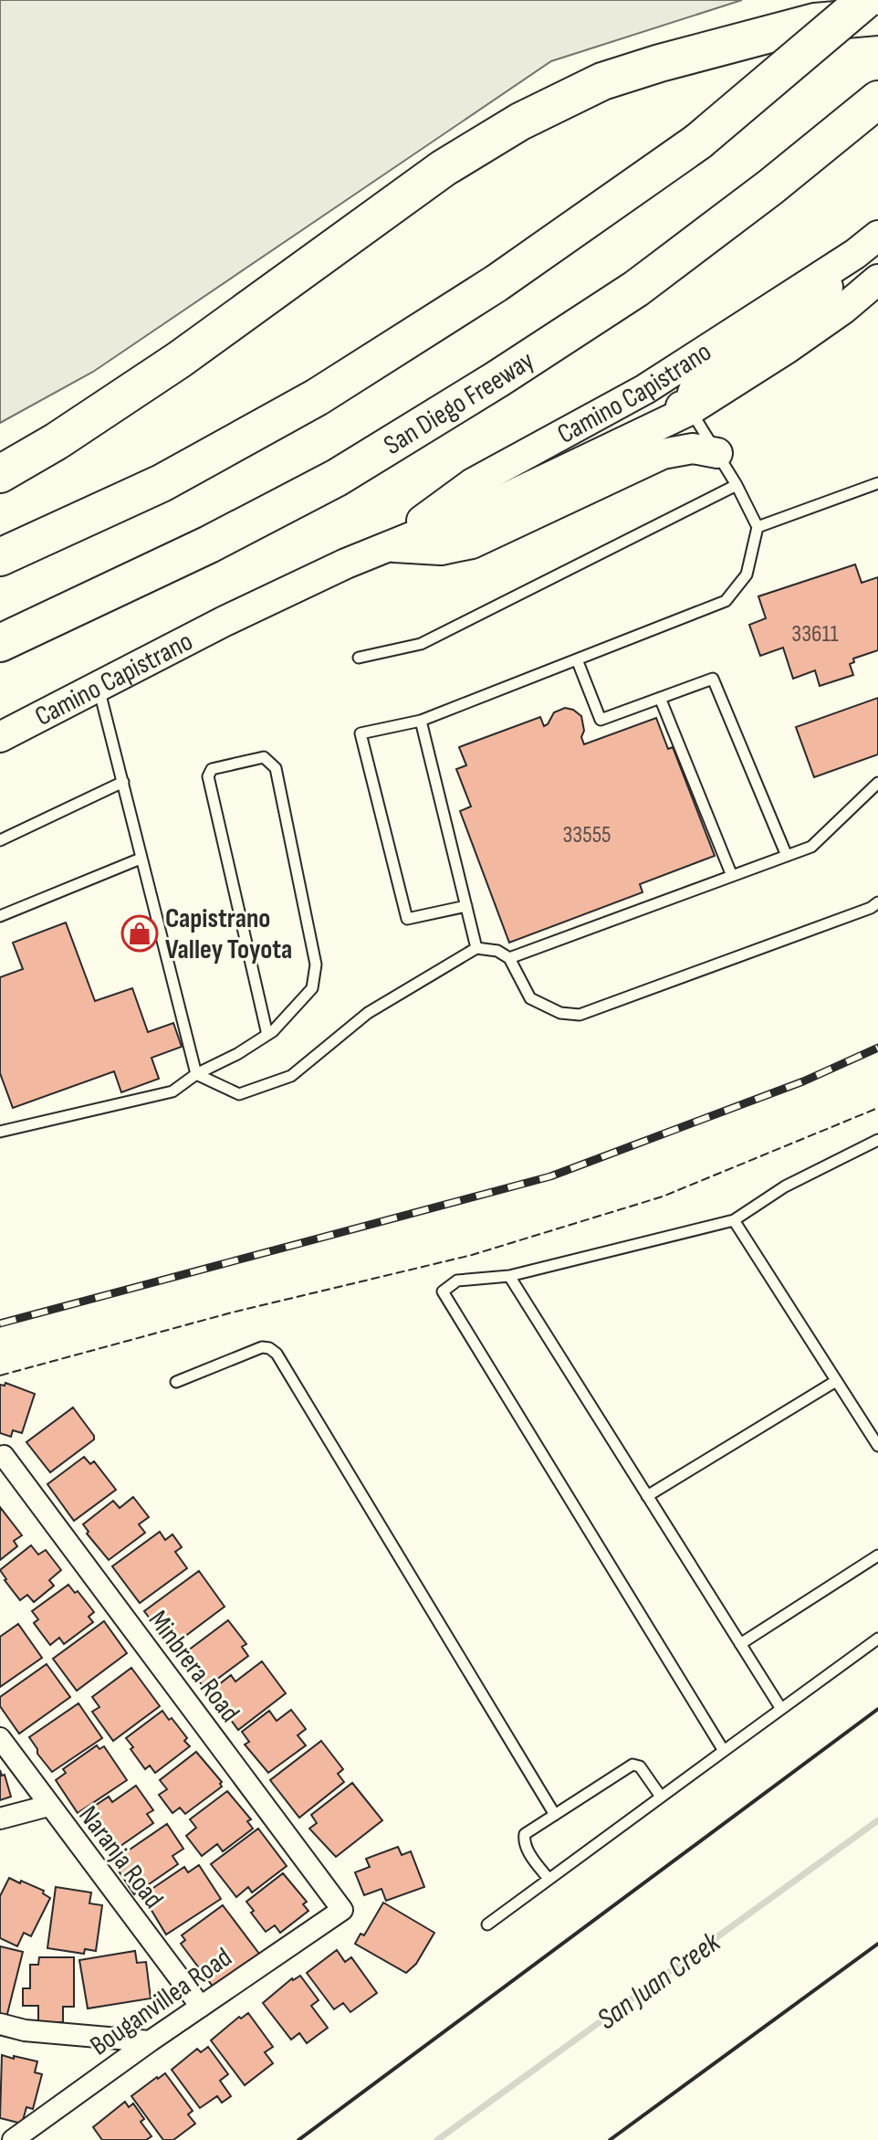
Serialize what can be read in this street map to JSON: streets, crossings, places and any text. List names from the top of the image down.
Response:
{
  "streets": {
    "highway": ["San Diego Freeway"],
    "main road": ["Camino Capistrano"],
    "street": ["Minbrera Road", "Naranja Road", "Bouganvillea Road"]
  },
  "crossings": [
    ["Minbrera Road", "Bouganvillea Road"],
    ["Naranja Road", "Bouganvillea Road"]
  ],
  "water": ["San Juan Creek"],
  "places": {
    "shop": ["Capistrano Valley Toyota"]
  },
  "house_numbers": ["33611", "33555"]
}
